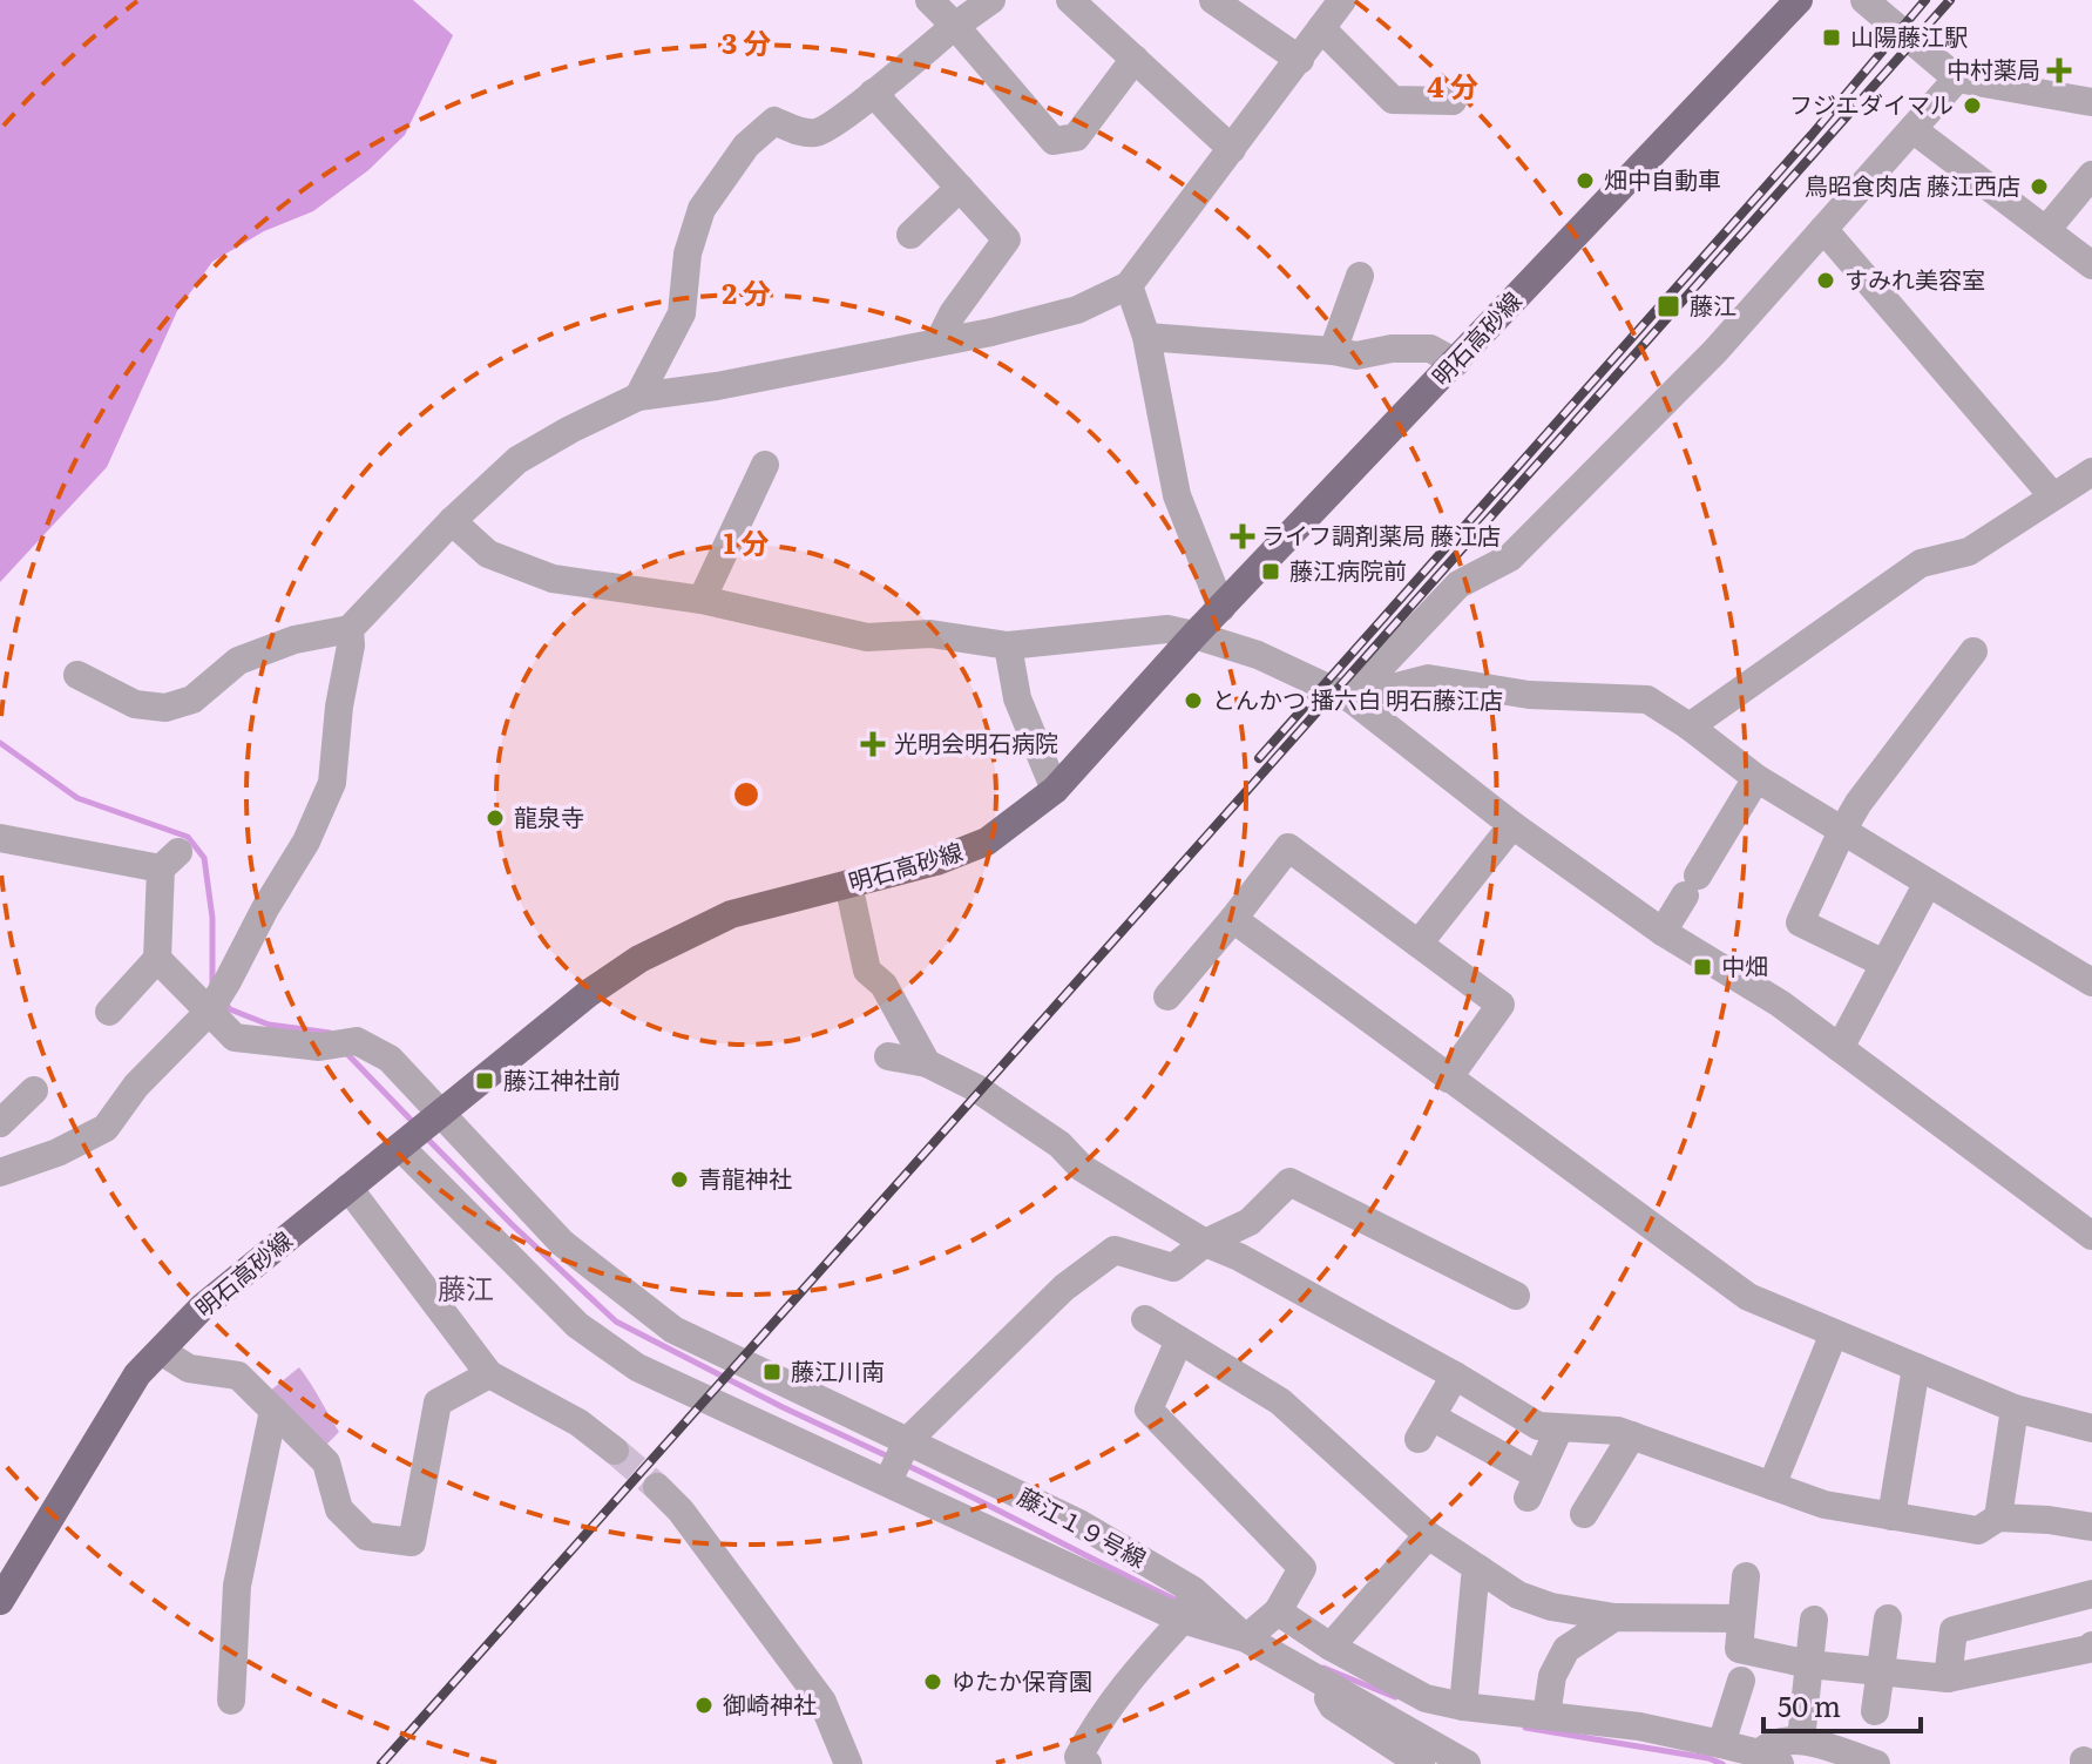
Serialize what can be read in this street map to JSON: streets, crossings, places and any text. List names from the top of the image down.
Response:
{
  "streets": {
    "main road": ["明石高砂線"],
    "street": ["藤江１９号線"]
  },
  "crossings": [
    ["明石高砂線", "藤江１９号線"]
  ],
  "districts": ["藤江"],
  "places": {
    "transit": [
      "山陽藤江駅",
      "藤江",
      "藤江病院前",
      "中畑",
      "藤江神社前",
      "藤江川南"
    ],
    "health": ["中村薬局", "ライフ調剤薬局 藤江店", "光明会明石病院"],
    "other": [
      "フジエダイマル",
      "畑中自動車",
      "鳥昭食肉店 藤江西店",
      "すみれ美容室",
      "とんかつ 播六白 明石藤江店",
      "龍泉寺",
      "青龍神社",
      "ゆたか保育園",
      "御崎神社"
    ]
  },
  "scale_bar": "50 m",
  "rings": [
    "3 分",
    "4 分",
    "2 分",
    "1 分"
  ]
}
